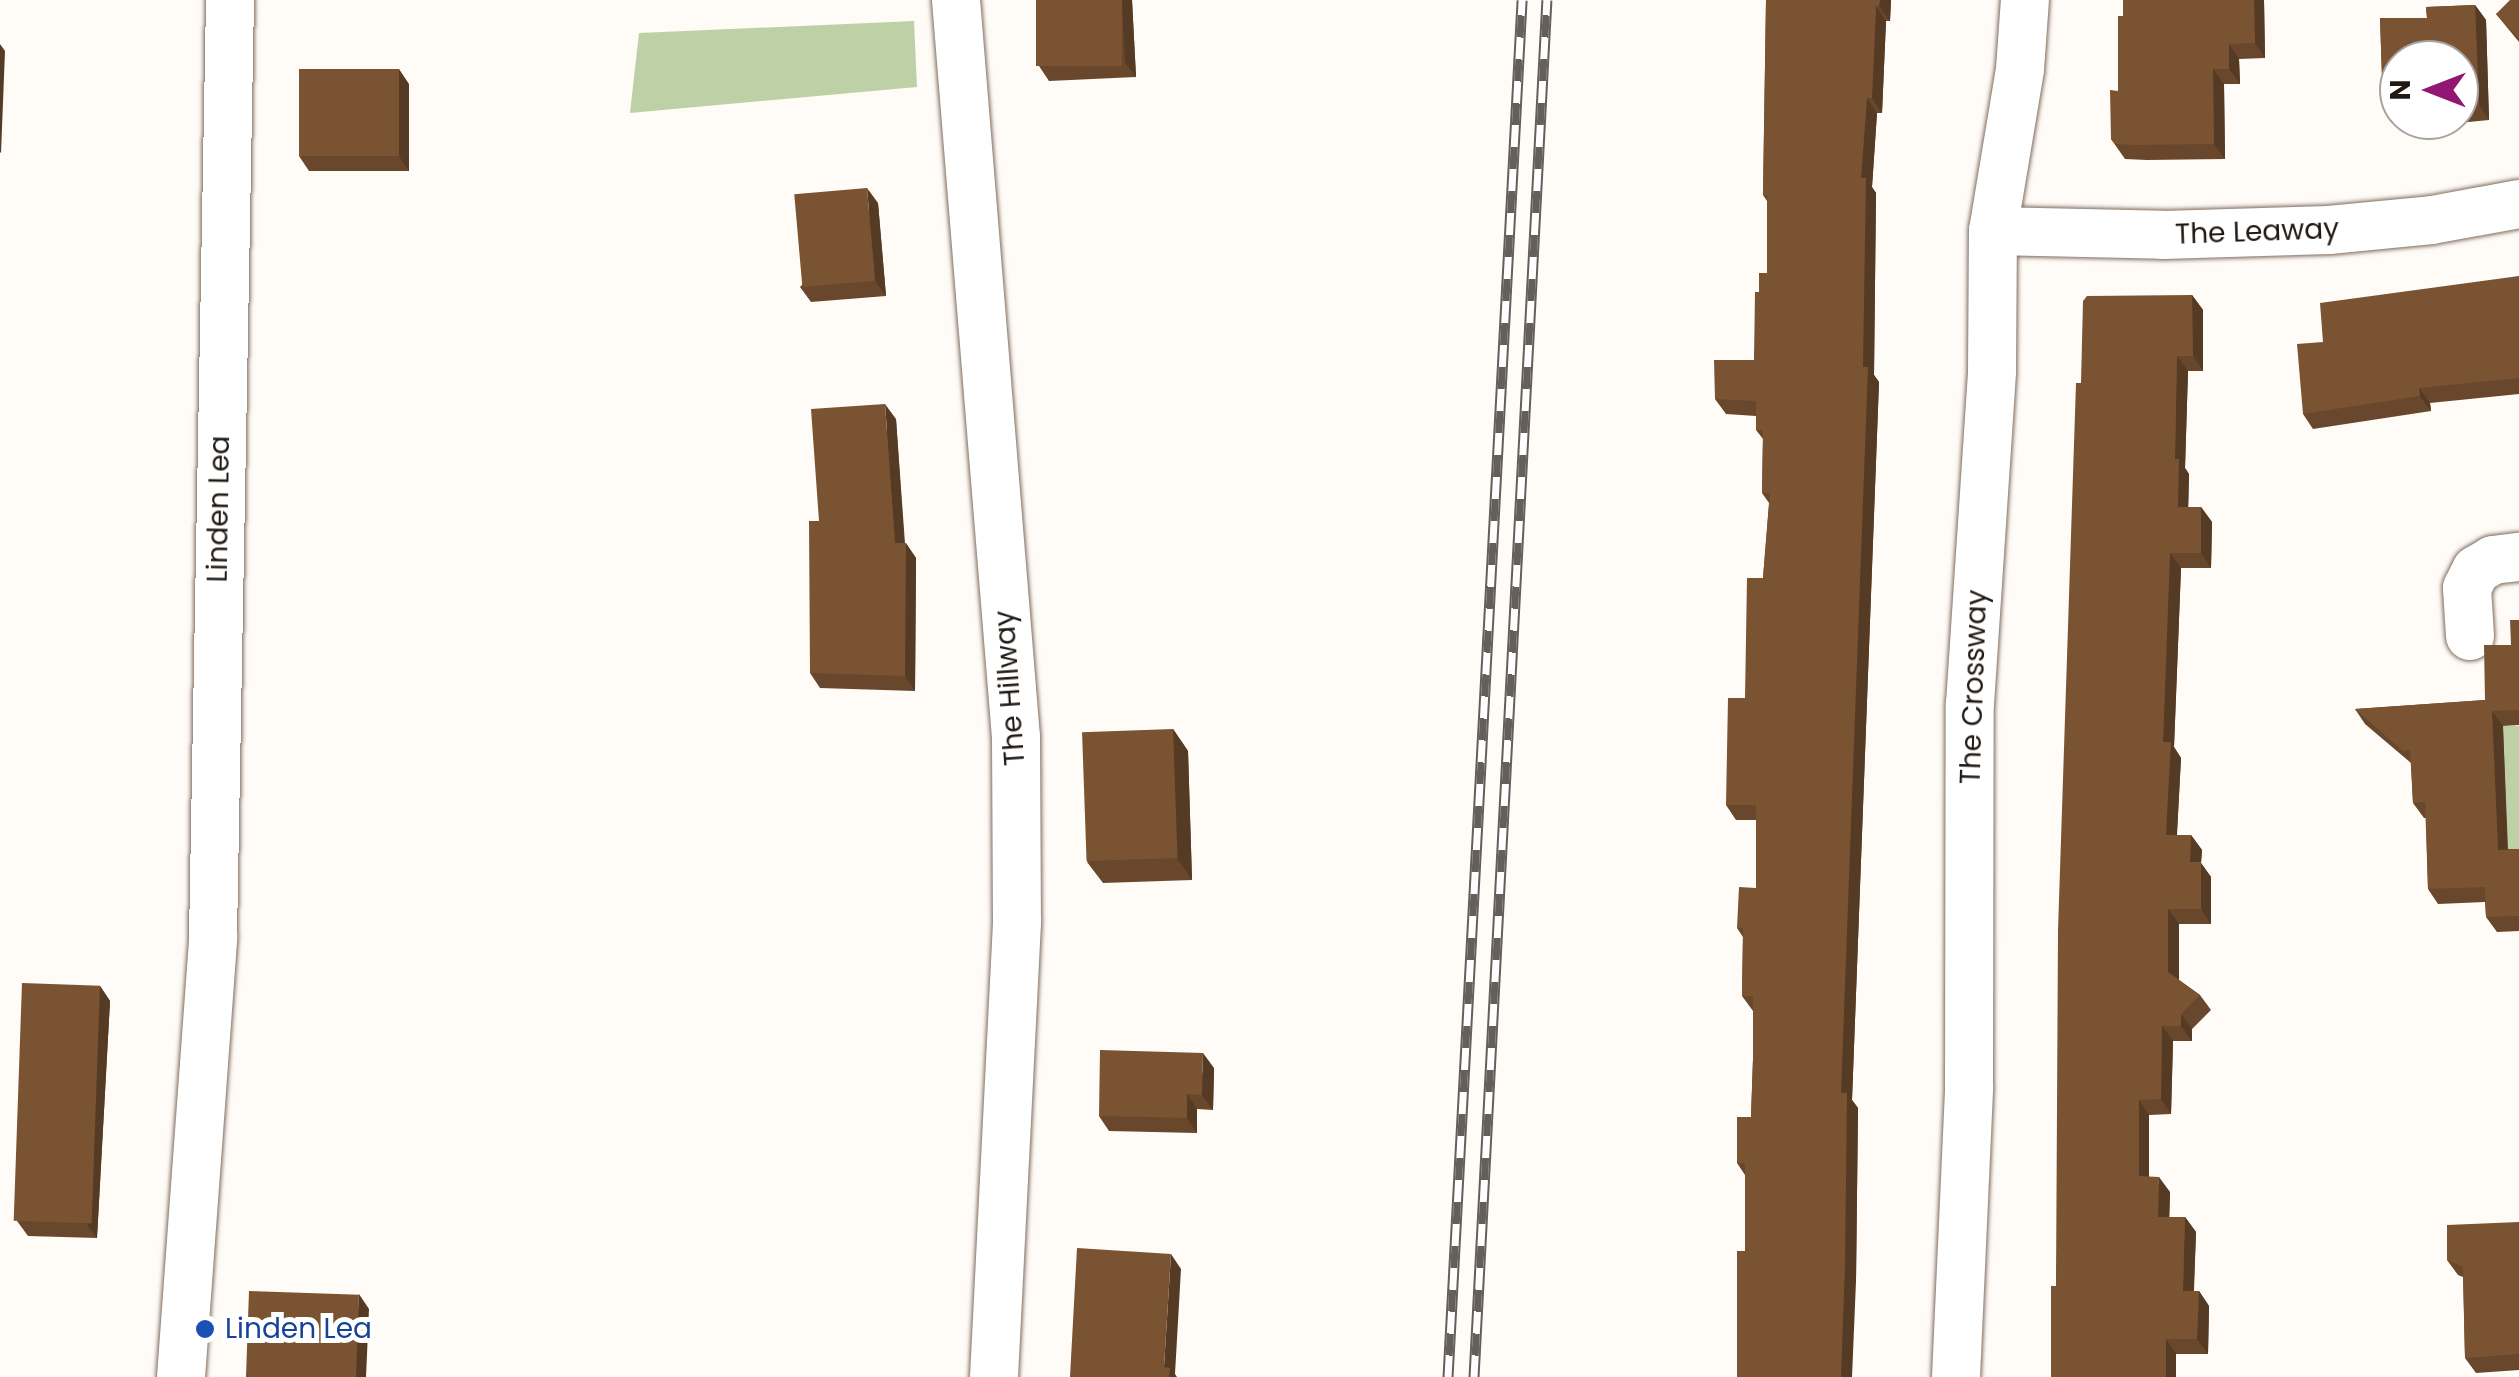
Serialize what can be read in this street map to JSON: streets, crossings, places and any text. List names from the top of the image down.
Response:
{
  "streets": {
    "street": [
      "The Leaway",
      "Linden Lea",
      "The Crossway",
      "The Hillway"
    ]
  },
  "crossings": [
    ["The Leaway", "The Crossway"]
  ],
  "places": ["Linden Lea"],
  "north": "left"
}
